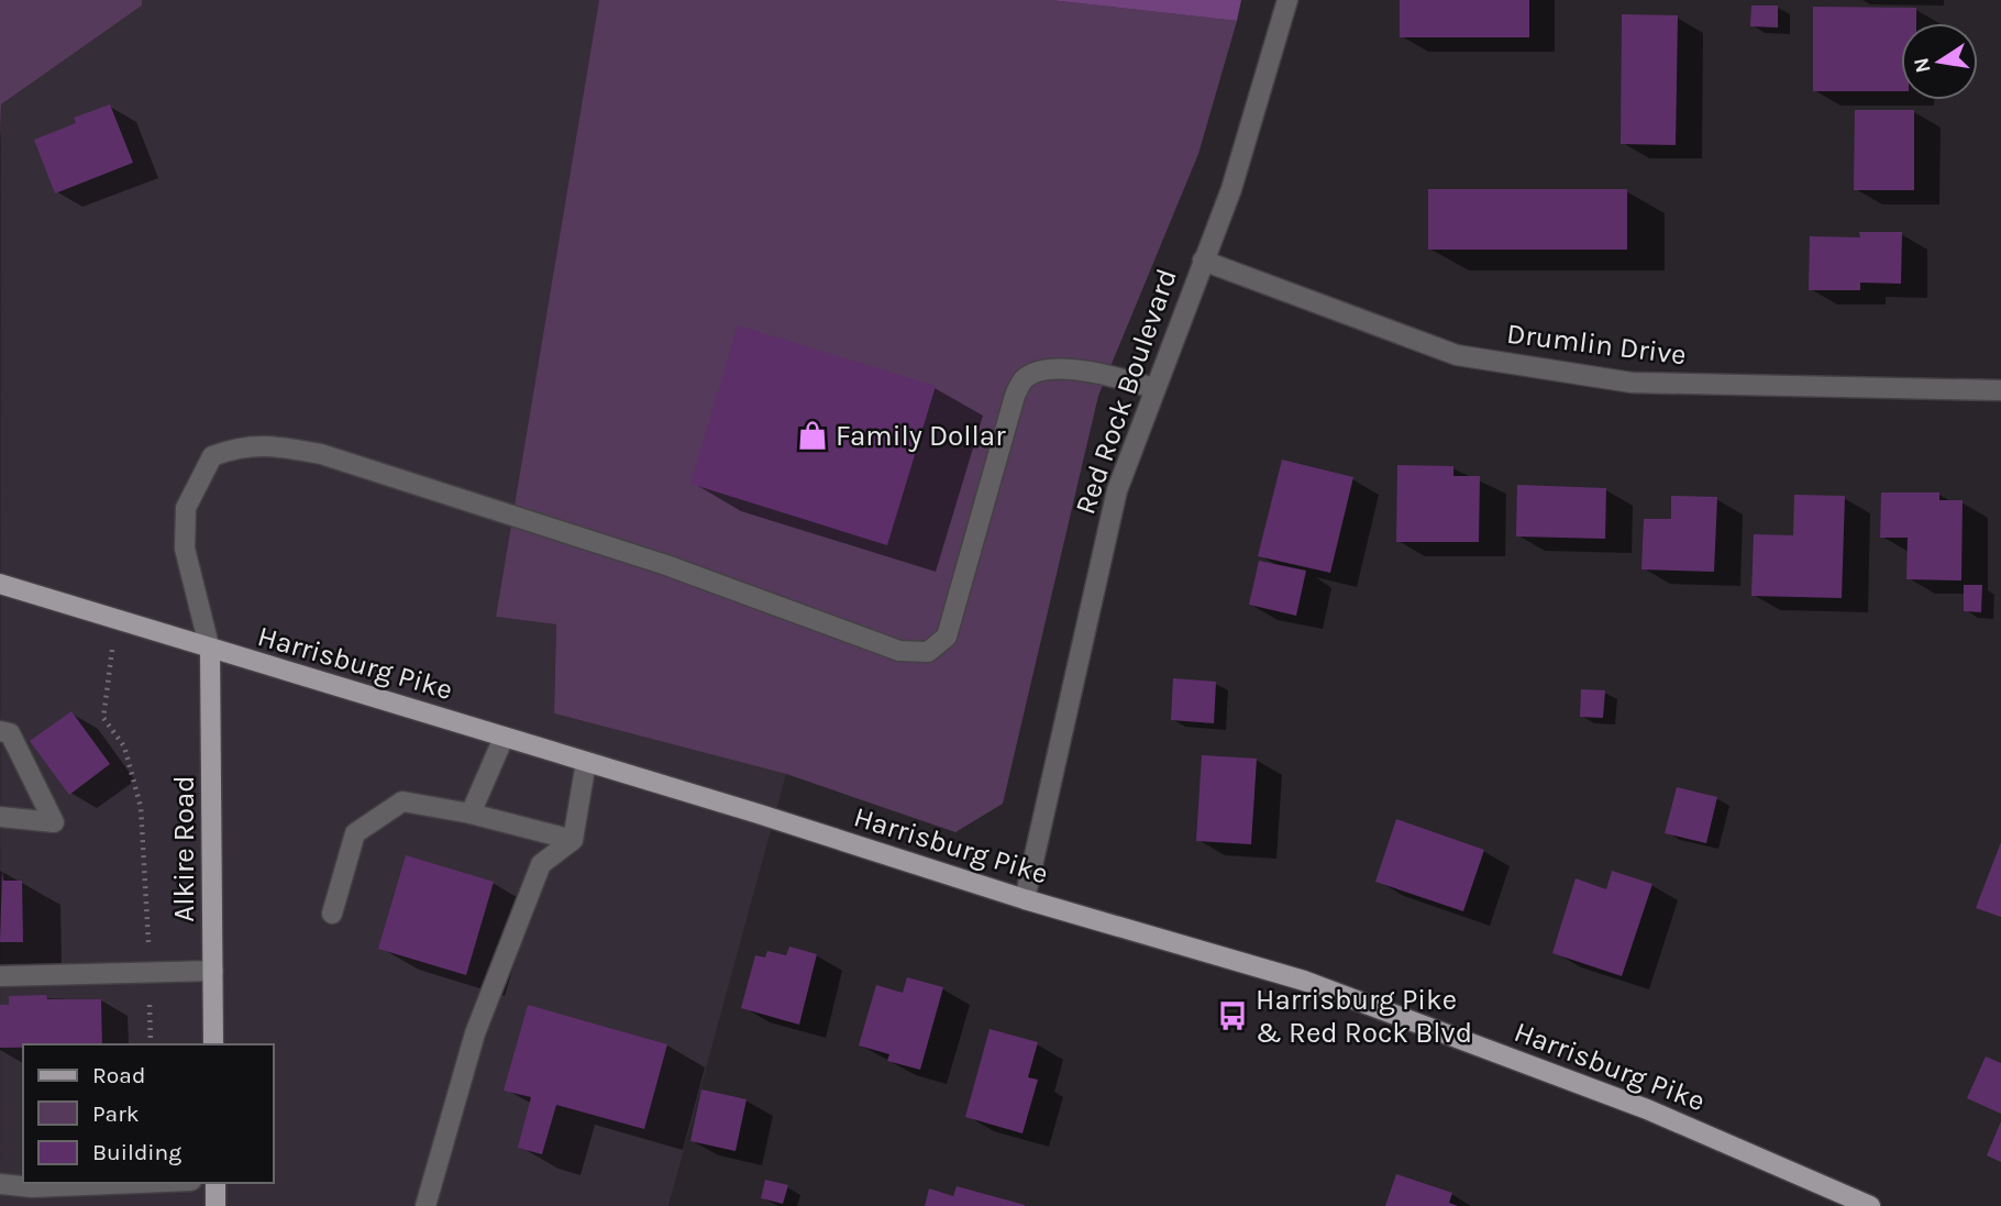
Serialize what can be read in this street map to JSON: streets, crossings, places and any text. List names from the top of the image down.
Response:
{
  "streets": {
    "main road": ["Harrisburg Pike", "Alkire Road"],
    "street": ["Drumlin Drive", "Red Rock Boulevard"]
  },
  "crossings": [
    ["Drumlin Drive", "Red Rock Boulevard"],
    ["Red Rock Boulevard", "Harrisburg Pike"],
    ["Harrisburg Pike", "Alkire Road"]
  ],
  "places": {
    "shop": ["Family Dollar"],
    "bus stop": ["Harrisburg Pike & Red Rock Blvd"]
  },
  "legend": ["Road", "Park", "Building"],
  "north": "left"
}
